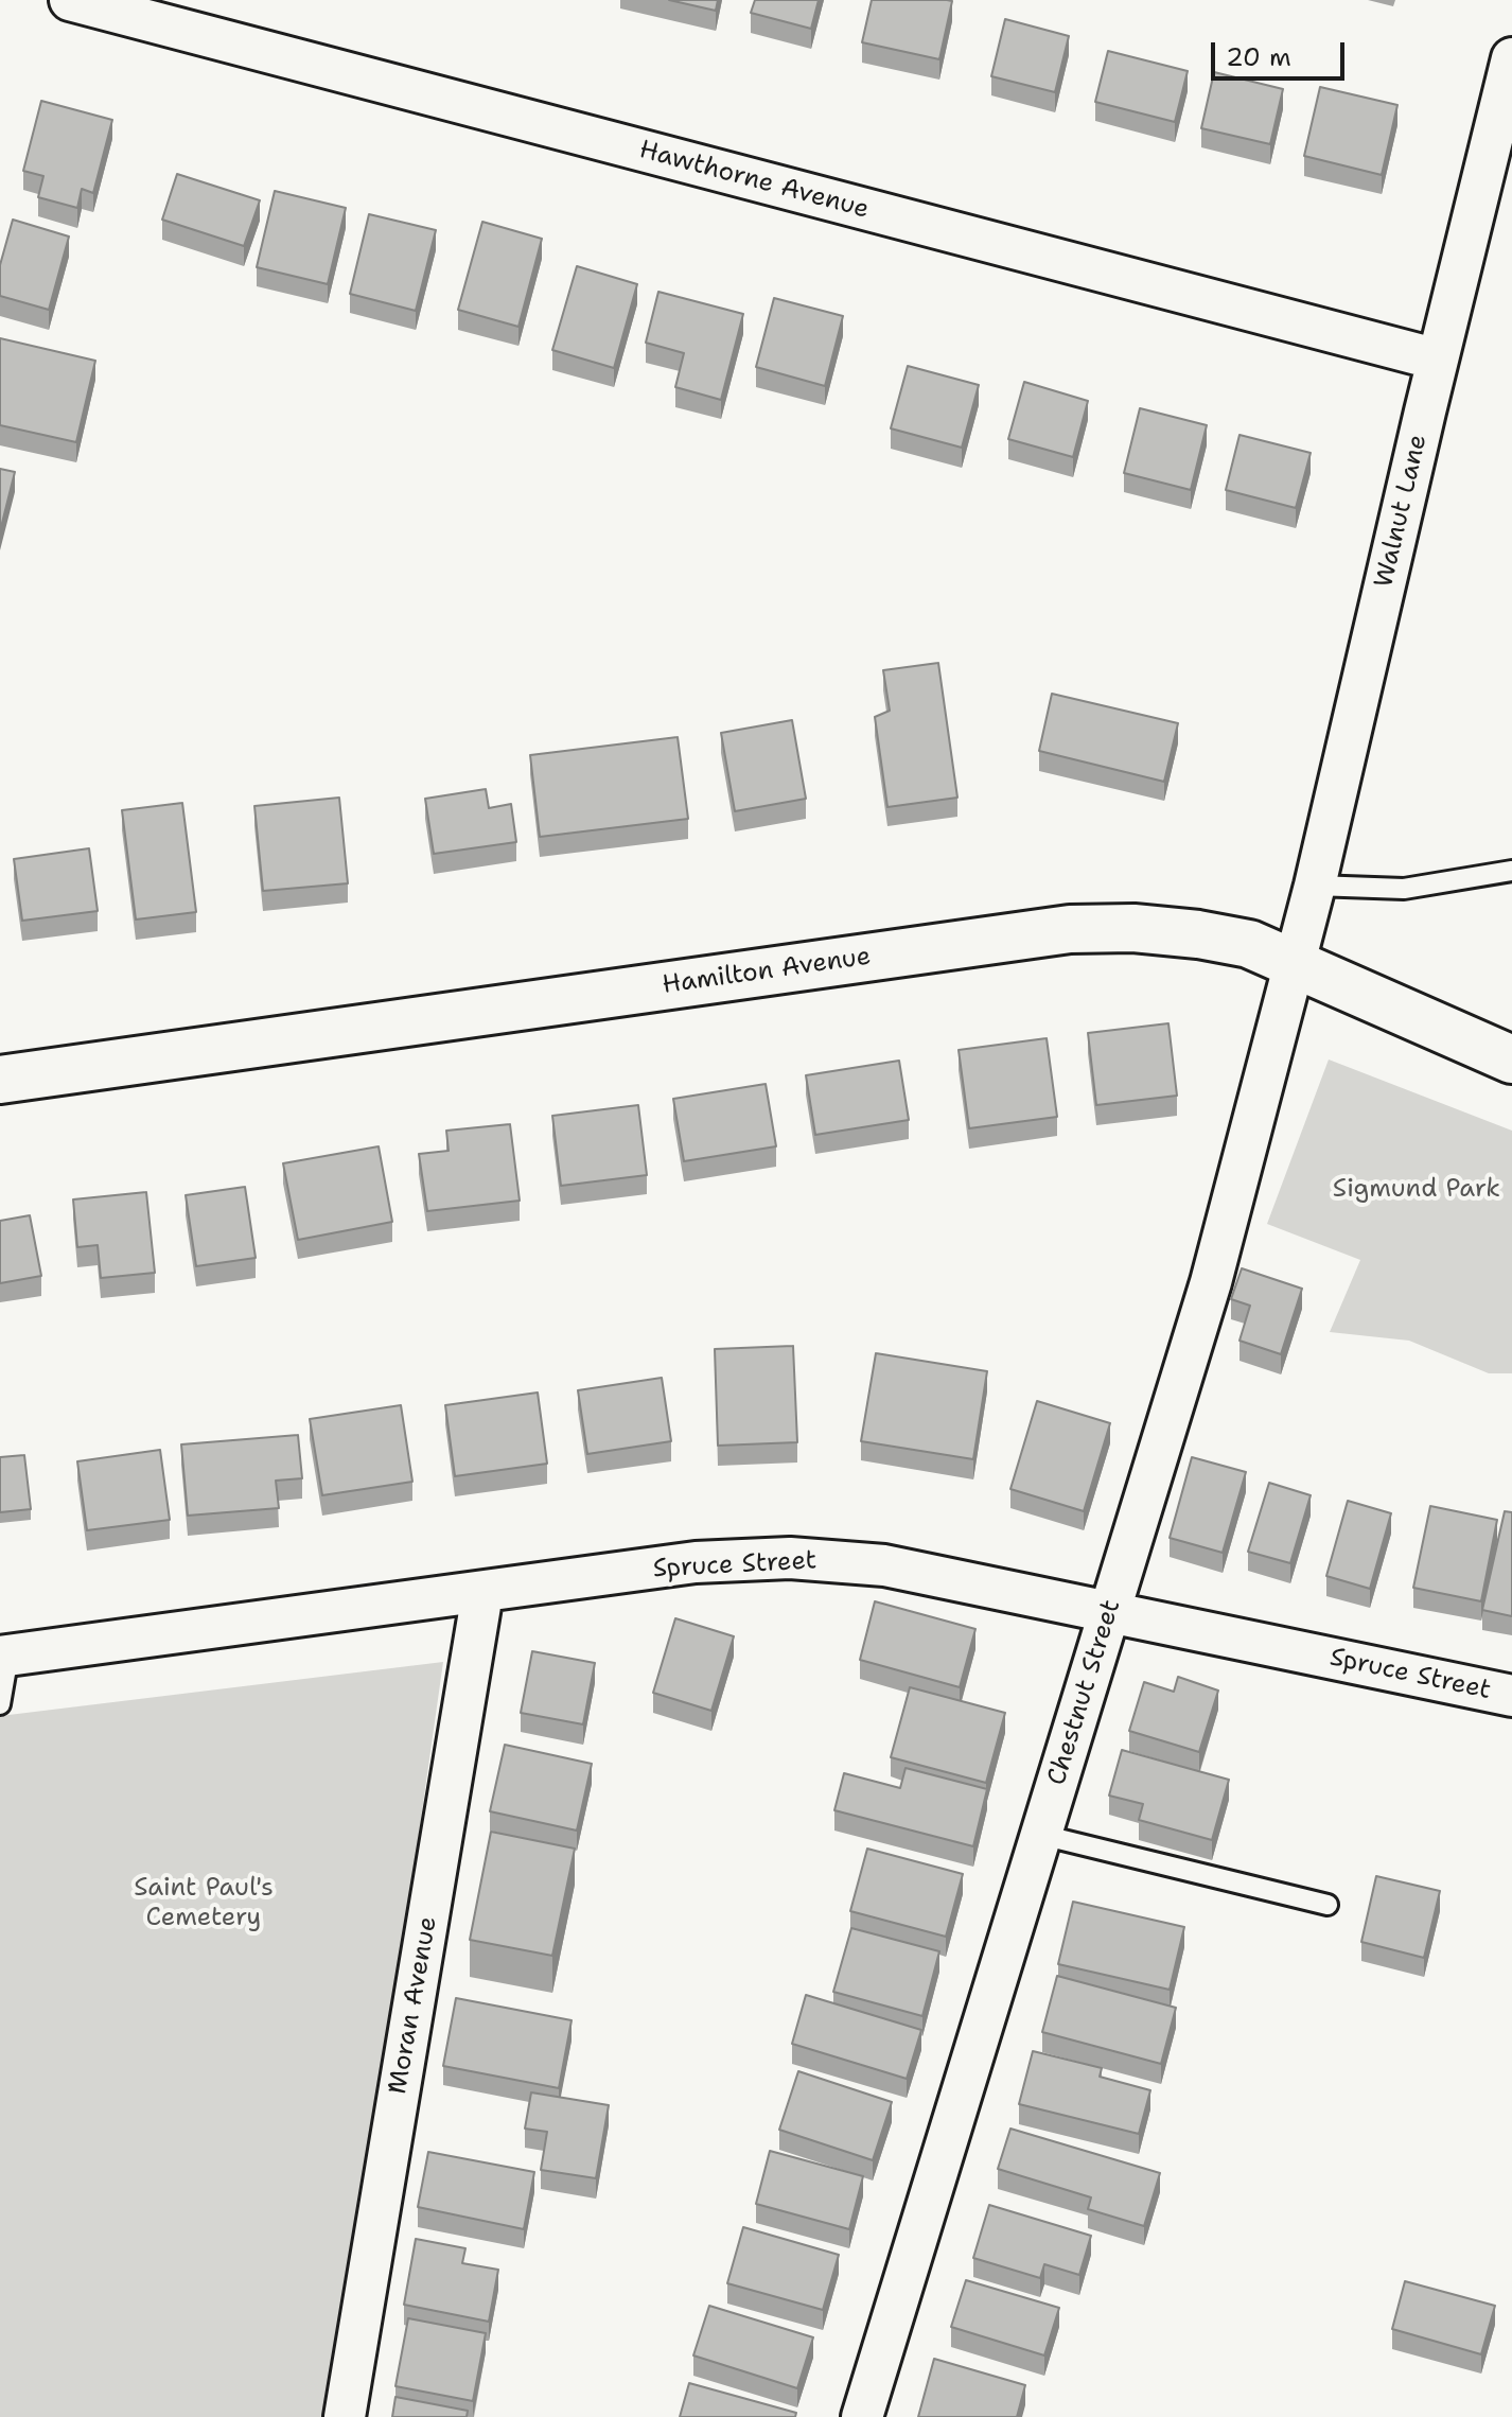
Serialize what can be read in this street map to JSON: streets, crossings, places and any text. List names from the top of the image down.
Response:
{
  "streets": {
    "street": [
      "Hawthorne Avenue",
      "Walnut Lane",
      "Hamilton Avenue",
      "Spruce Street",
      "Chestnut Street",
      "Moran Avenue"
    ]
  },
  "crossings": [
    ["Hawthorne Avenue", "Walnut Lane"],
    ["Walnut Lane", "Hamilton Avenue"],
    ["Walnut Lane", "Chestnut Street"],
    ["Hamilton Avenue", "Chestnut Street"],
    ["Spruce Street", "Chestnut Street"],
    ["Spruce Street", "Moran Avenue"]
  ],
  "parks": ["Sigmund Park", "Saint Paul's Cemetery"],
  "scale_bar": "20 m"
}
